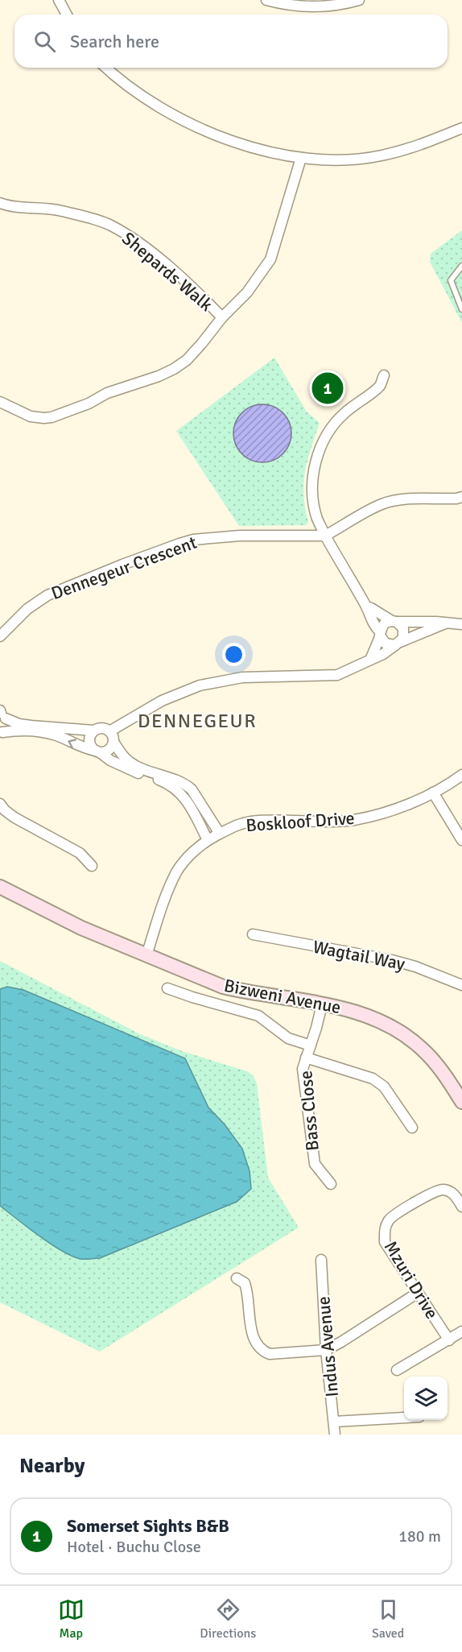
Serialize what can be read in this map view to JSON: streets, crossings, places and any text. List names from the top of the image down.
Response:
{
  "streets": {
    "street": [
      "Shepards Walk",
      "Dennegeur Crescent",
      "Boskloof Drive",
      "Wagtail Way",
      "Bizweni Avenue",
      "Bass Close",
      "Mzuri Drive",
      "Indus Avenue"
    ]
  },
  "crossings": [
    ["Boskloof Drive", "Bizweni Avenue"],
    ["Bizweni Avenue", "Bass Close"]
  ],
  "districts": ["DENNEGEUR"],
  "page": {
    "search": "Search here",
    "pins": "1",
    "heading": "Nearby",
    "list": [
      {
        "mark": "1",
        "name": "Somerset Sights B&B",
        "note": "Hotel · Buchu Close",
        "value": "180 m"
      }
    ],
    "nav": ["Map", "Directions", "Saved"]
  }
}
